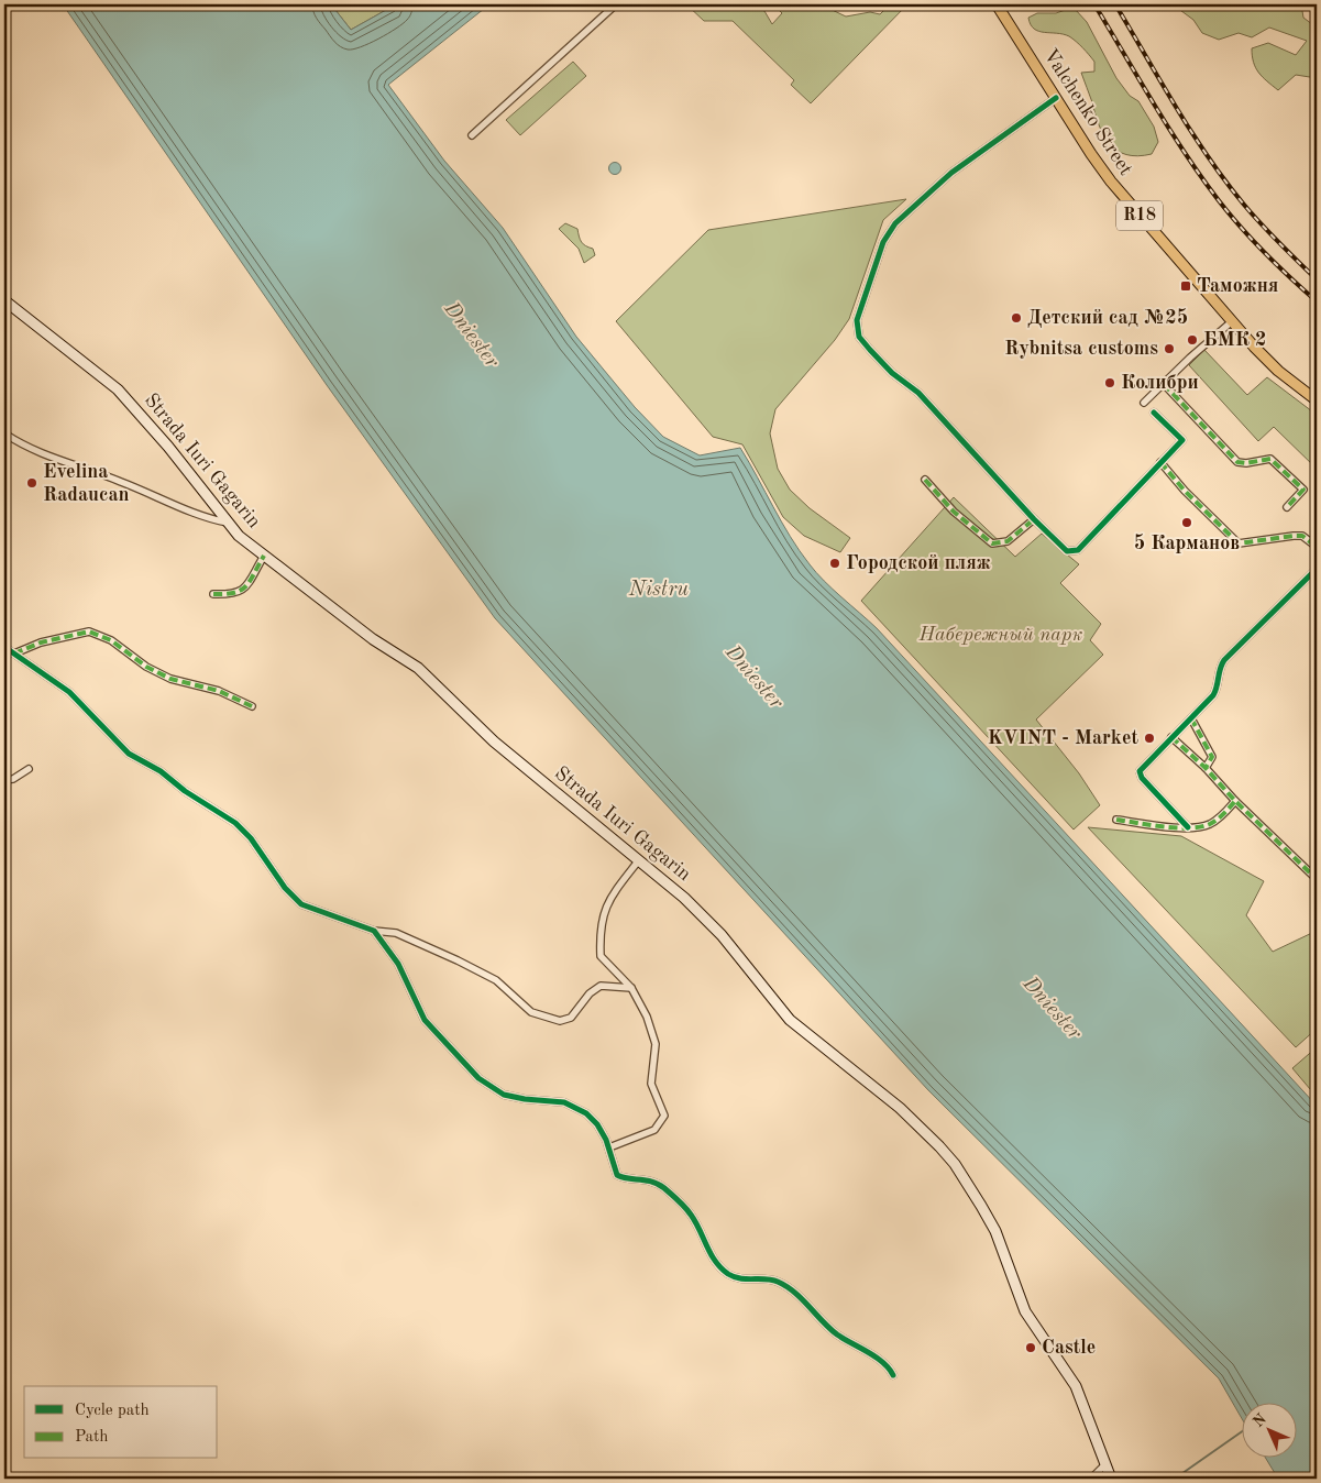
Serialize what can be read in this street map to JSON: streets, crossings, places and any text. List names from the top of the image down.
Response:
{
  "streets": {
    "main road": ["Valchenko Street", "R18", "Strada Iuri Gagarin"]
  },
  "water": ["Dniester", "Nistru"],
  "parks": ["Набережный парк"],
  "places": {
    "transit": ["Таможня"],
    "other": [
      "Детский сад №25",
      "БМК 2",
      "Rybnitsa customs",
      "Колибри",
      "Evelina Radaucan",
      "5 Карманов",
      "Городской пляж",
      "KVINT - Market",
      "Castle"
    ]
  },
  "legend": ["Cycle path", "Path"],
  "north": "top left"
}
